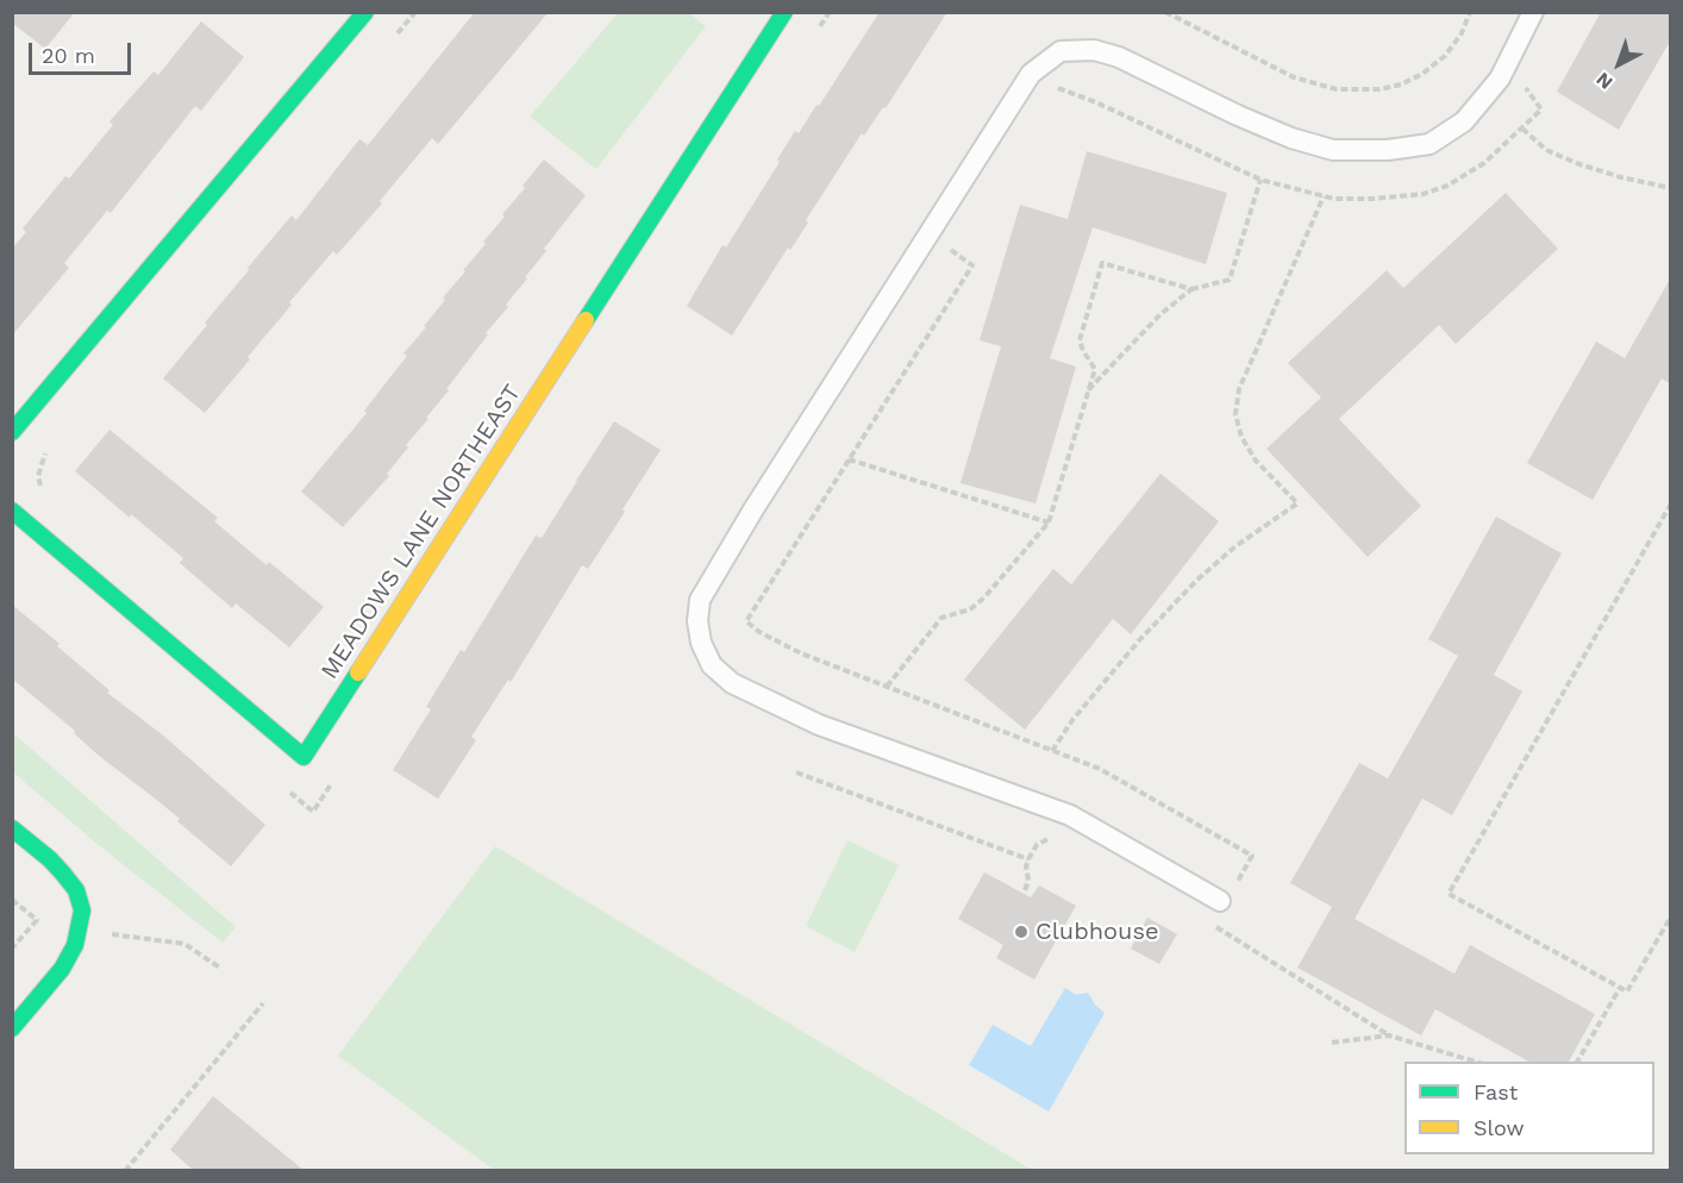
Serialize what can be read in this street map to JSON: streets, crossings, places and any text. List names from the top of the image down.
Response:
{
  "streets": {
    "street": ["MEADOWS LANE NORTHEAST"]
  },
  "places": ["Clubhouse"],
  "legend": ["Fast", "Slow"],
  "scale_bar": "20 m",
  "north": "bottom left"
}
